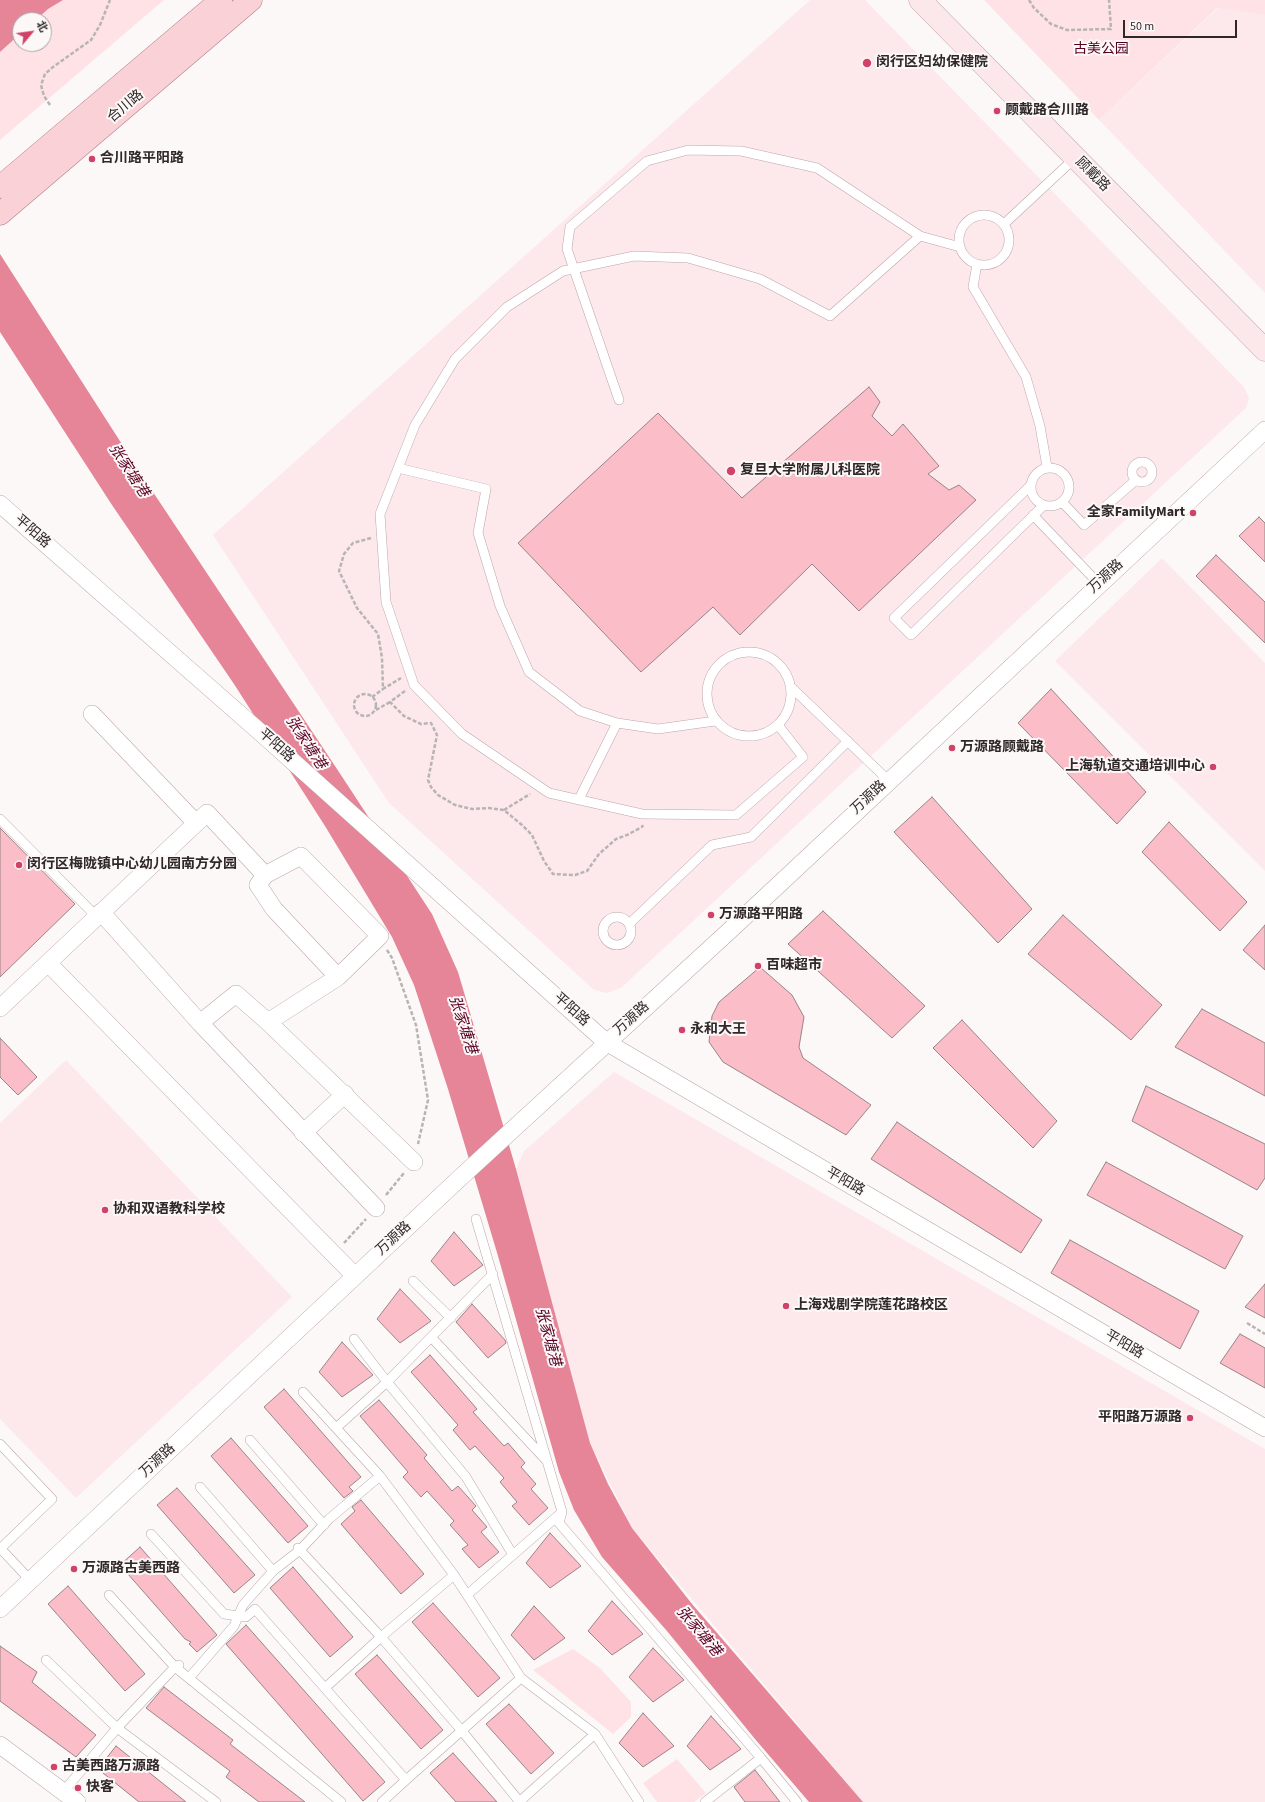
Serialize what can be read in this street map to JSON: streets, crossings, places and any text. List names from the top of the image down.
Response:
{
  "streets": {
    "main road": ["合川路", "顾戴路"],
    "street": ["平阳路", "万源路"]
  },
  "crossings": [
    ["平阳路", "万源路"]
  ],
  "water": ["张家塘港"],
  "parks": ["古美公园"],
  "places": [
    "闵行区妇幼保健院",
    "顾戴路合川路",
    "合川路平阳路",
    "复旦大学附属儿科医院",
    "全家FamilyMart",
    "万源路顾戴路",
    "上海轨道交通培训中心",
    "闵行区梅陇镇中心幼儿园南方分园",
    "万源路平阳路",
    "百味超市",
    "永和大王",
    "协和双语教科学校",
    "上海戏剧学院莲花路校区",
    "平阳路万源路",
    "万源路古美西路",
    "古美西路万源路",
    "快客"
  ],
  "scale_bar": "50 m",
  "north": "top right"
}
